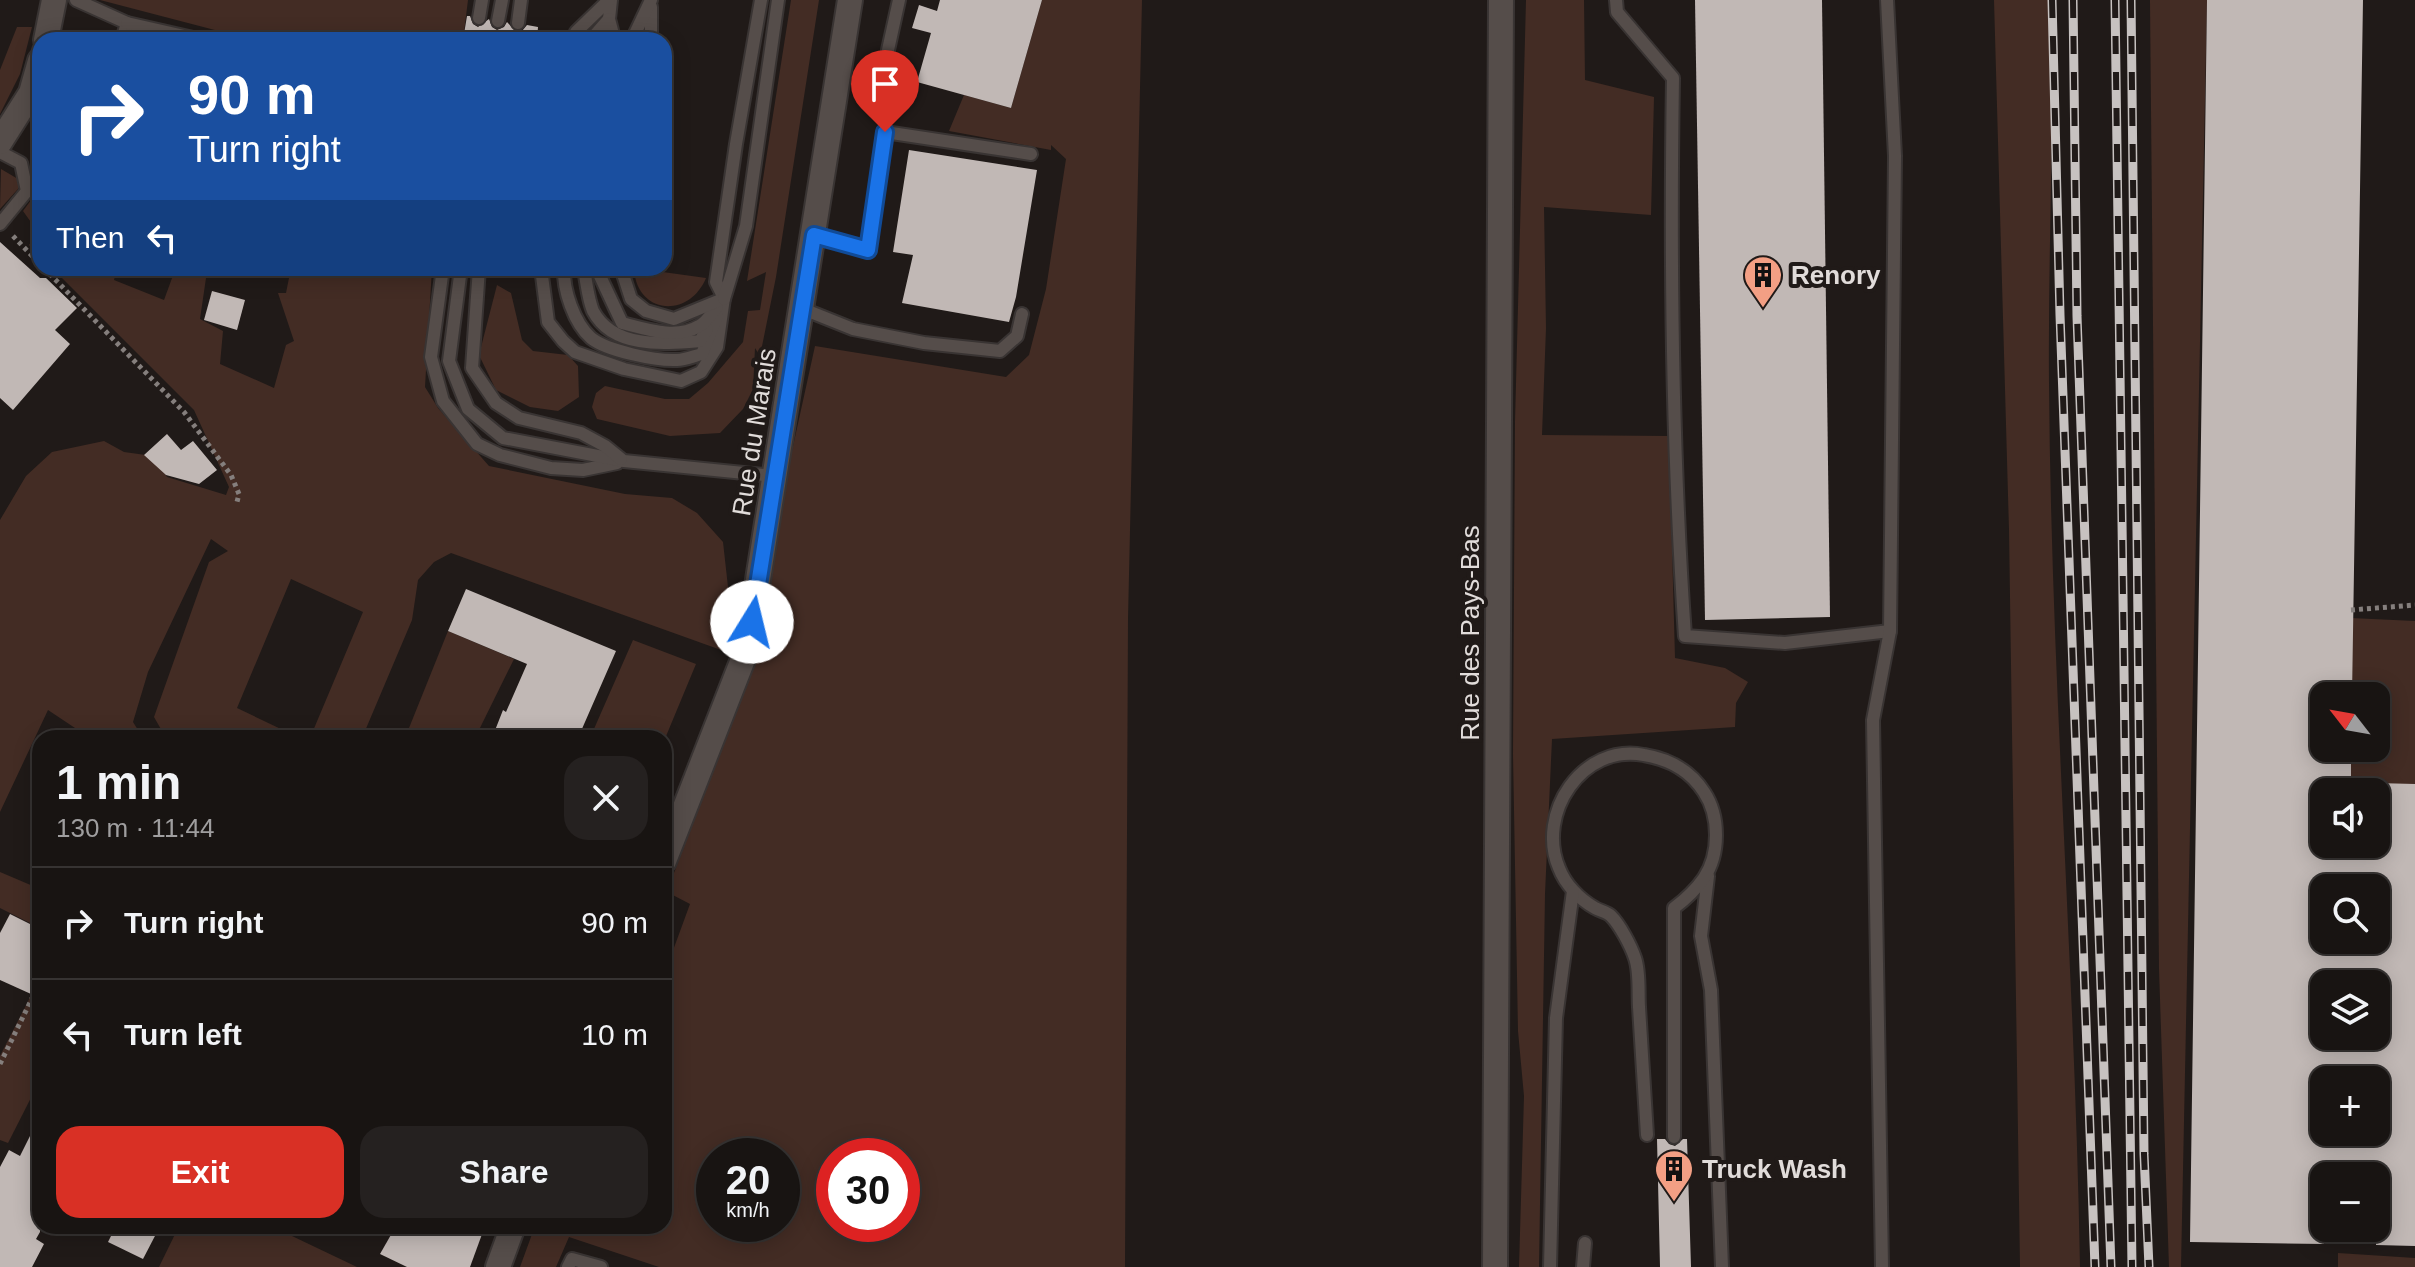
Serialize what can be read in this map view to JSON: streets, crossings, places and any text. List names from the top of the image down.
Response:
{
  "streets": {
    "street": ["Rue du Marais", "Rue des Pays-Bas"]
  },
  "places": {
    "building": ["Renory", "Truck Wash"]
  },
  "north": "top left",
  "page": {
    "turn": ["90 m", "Turn right"],
    "then": "Then",
    "map_buttons": ["+", "−"],
    "heading": ["1 min", "130 m · 11:44"],
    "list": [
      {
        "name": "Turn right",
        "value": "90 m"
      },
      {
        "name": "Turn left",
        "value": "10 m"
      }
    ],
    "buttons": ["Exit", "Share"],
    "speed": "20 km/h",
    "limit": "30"
  }
}
